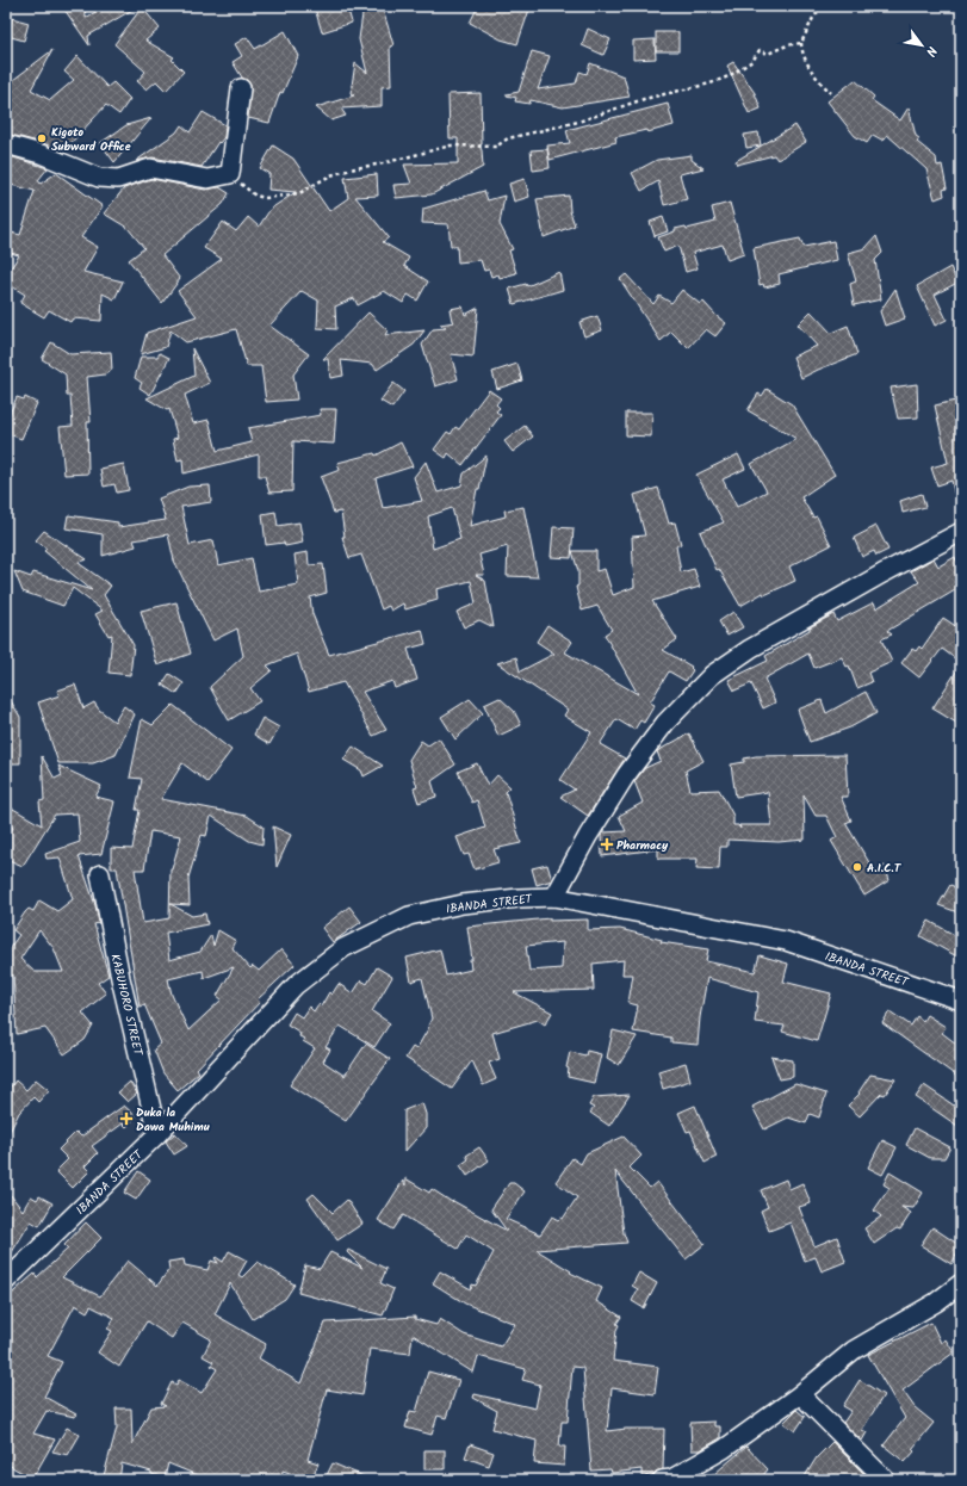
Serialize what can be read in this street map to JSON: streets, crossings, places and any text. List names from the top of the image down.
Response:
{
  "streets": {
    "street": ["IBANDA STREET", "KABUHORO STREET"]
  },
  "crossings": [
    ["IBANDA STREET", "KABUHORO STREET"]
  ],
  "places": {
    "other": ["Kigoto Subward Office", "A.I.C.T"],
    "health": ["Pharmacy", "Duka la Dawa Muhimu"]
  },
  "north": "bottom right"
}
